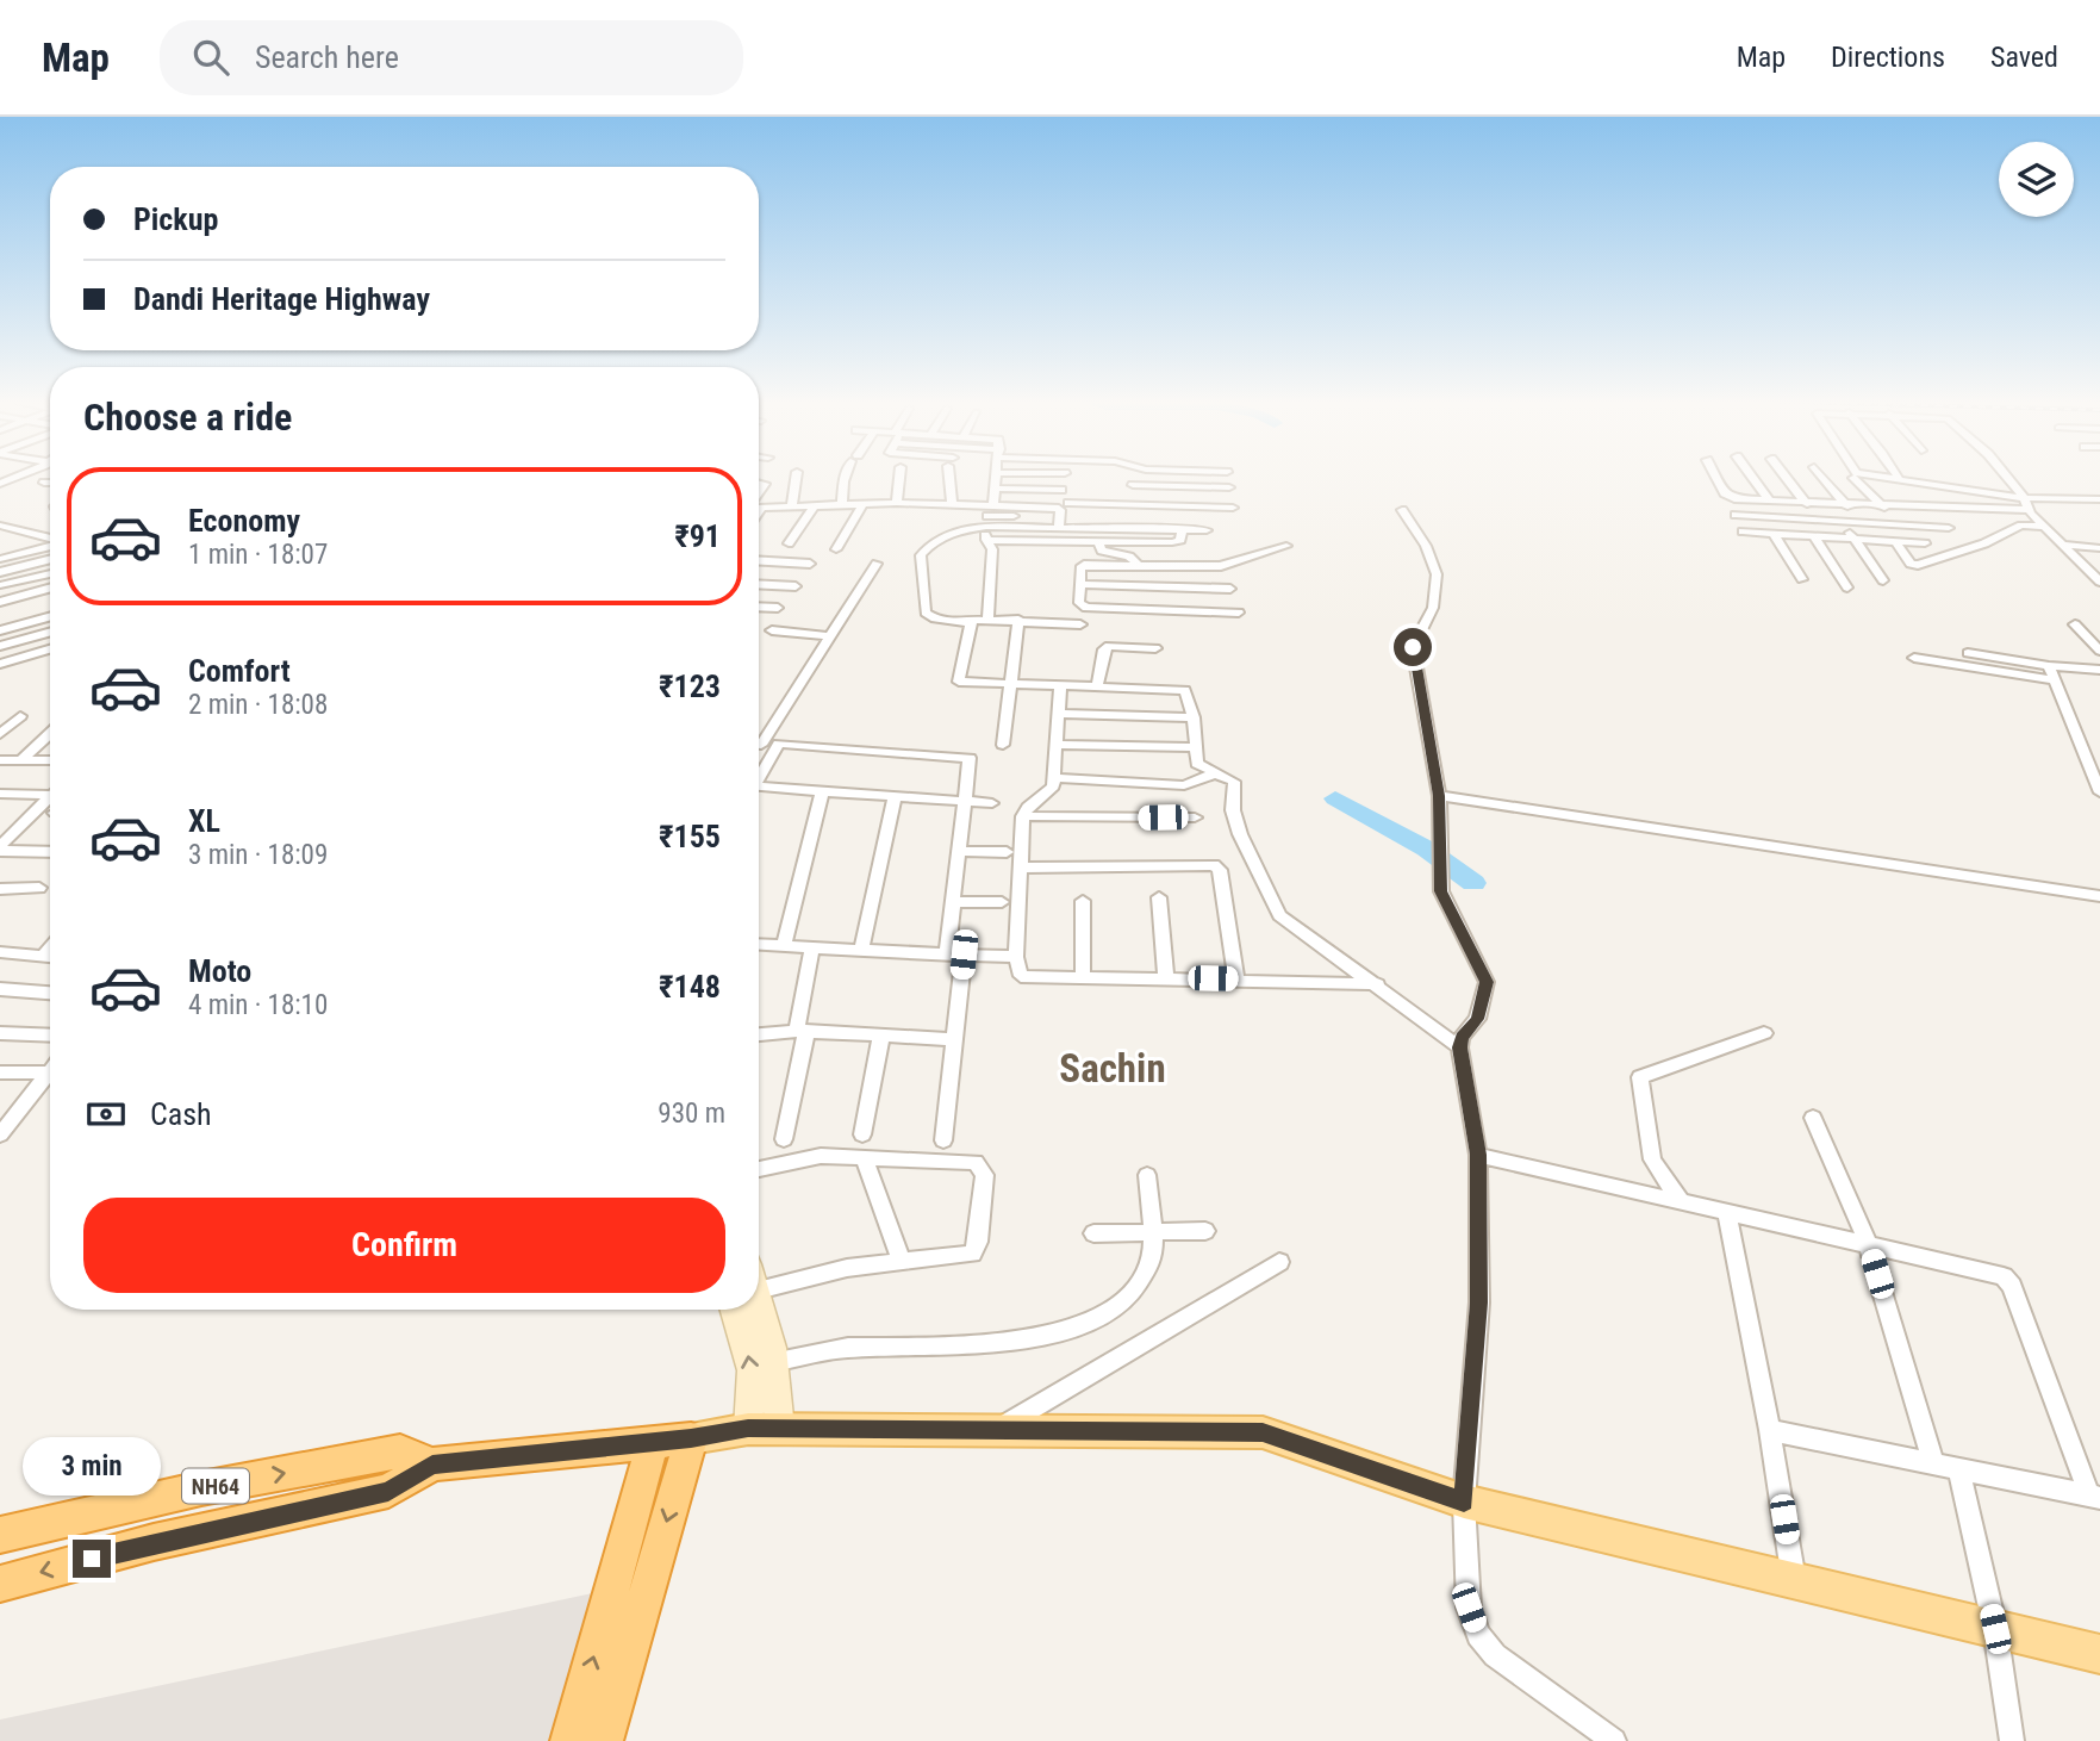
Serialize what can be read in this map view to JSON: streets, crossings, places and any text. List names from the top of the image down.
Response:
{
  "streets": {
    "highway": ["NH64"]
  },
  "districts": ["Sachin"],
  "page": {
    "header": "Map",
    "search": "Search here",
    "nav": ["Map", "Directions", "Saved"],
    "banner": ["Pickup", "Dandi Heritage Highway"],
    "heading": "Choose a ride",
    "list": [
      {
        "name": "Economy",
        "note": "1 min · 18:07",
        "value": "₹91"
      },
      {
        "name": "Comfort",
        "note": "2 min · 18:08",
        "value": "₹123"
      },
      {
        "name": "XL",
        "note": "3 min · 18:09",
        "value": "₹155"
      },
      {
        "name": "Moto",
        "note": "4 min · 18:10",
        "value": "₹148"
      }
    ],
    "pay": ["Cash", "930 m"],
    "buttons": "Confirm",
    "bubble": "3 min"
  }
}
